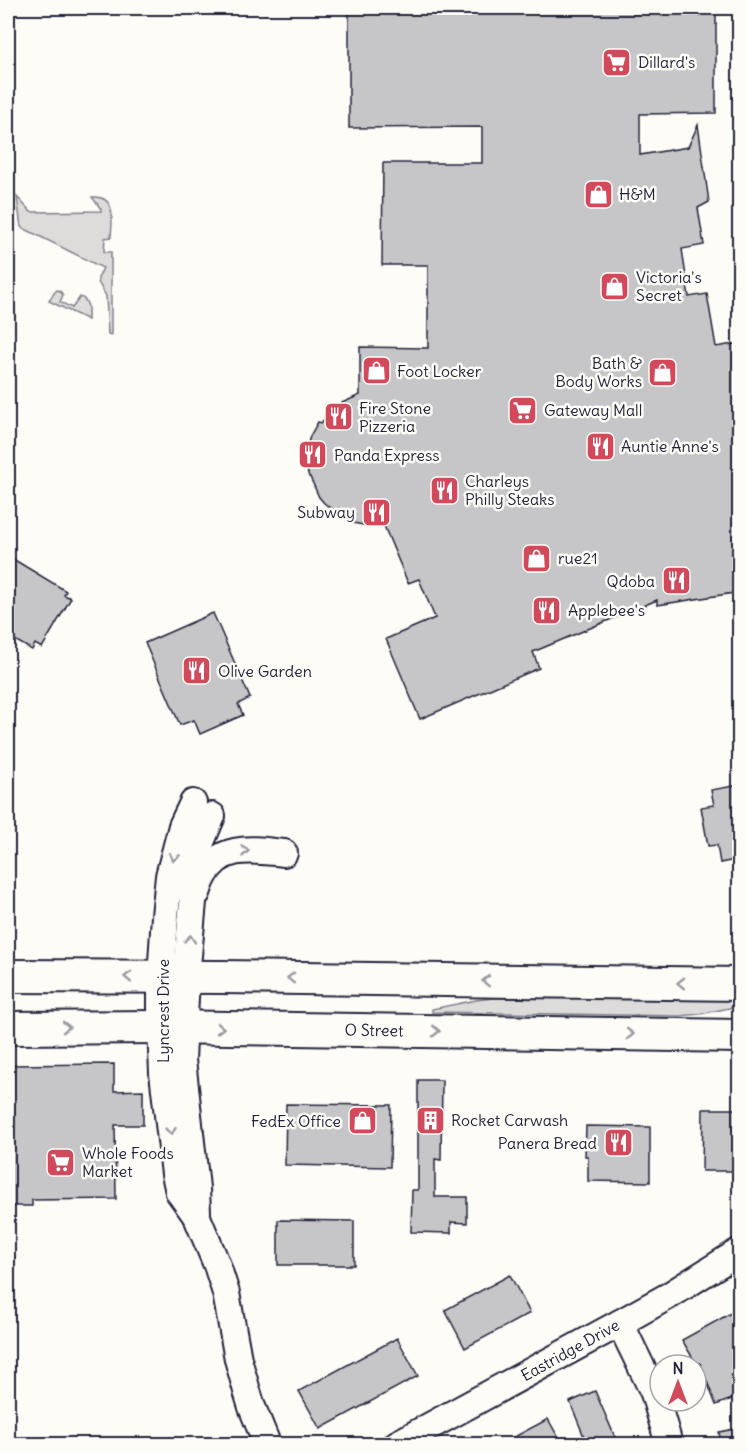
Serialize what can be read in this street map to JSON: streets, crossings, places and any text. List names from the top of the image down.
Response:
{
  "streets": {
    "main road": ["O Street"],
    "street": ["Lyncrest Drive", "Eastridge Drive"]
  },
  "crossings": [
    ["Lyncrest Drive", "O Street"]
  ],
  "places": {
    "supermarket": ["Dillard's", "Gateway Mall", "Whole Foods Market"],
    "shop": [
      "H&M",
      "Victoria's Secret",
      "Foot Locker",
      "Bath & Body Works",
      "rue21",
      "FedEx Office"
    ],
    "restaurant": [
      "Fire Stone Pizzeria",
      "Auntie Anne's",
      "Panda Express",
      "Charleys Philly Steaks",
      "Subway",
      "Qdoba",
      "Applebee's",
      "Olive Garden",
      "Panera Bread"
    ],
    "building": ["Rocket Carwash"]
  },
  "north": "top"
}
